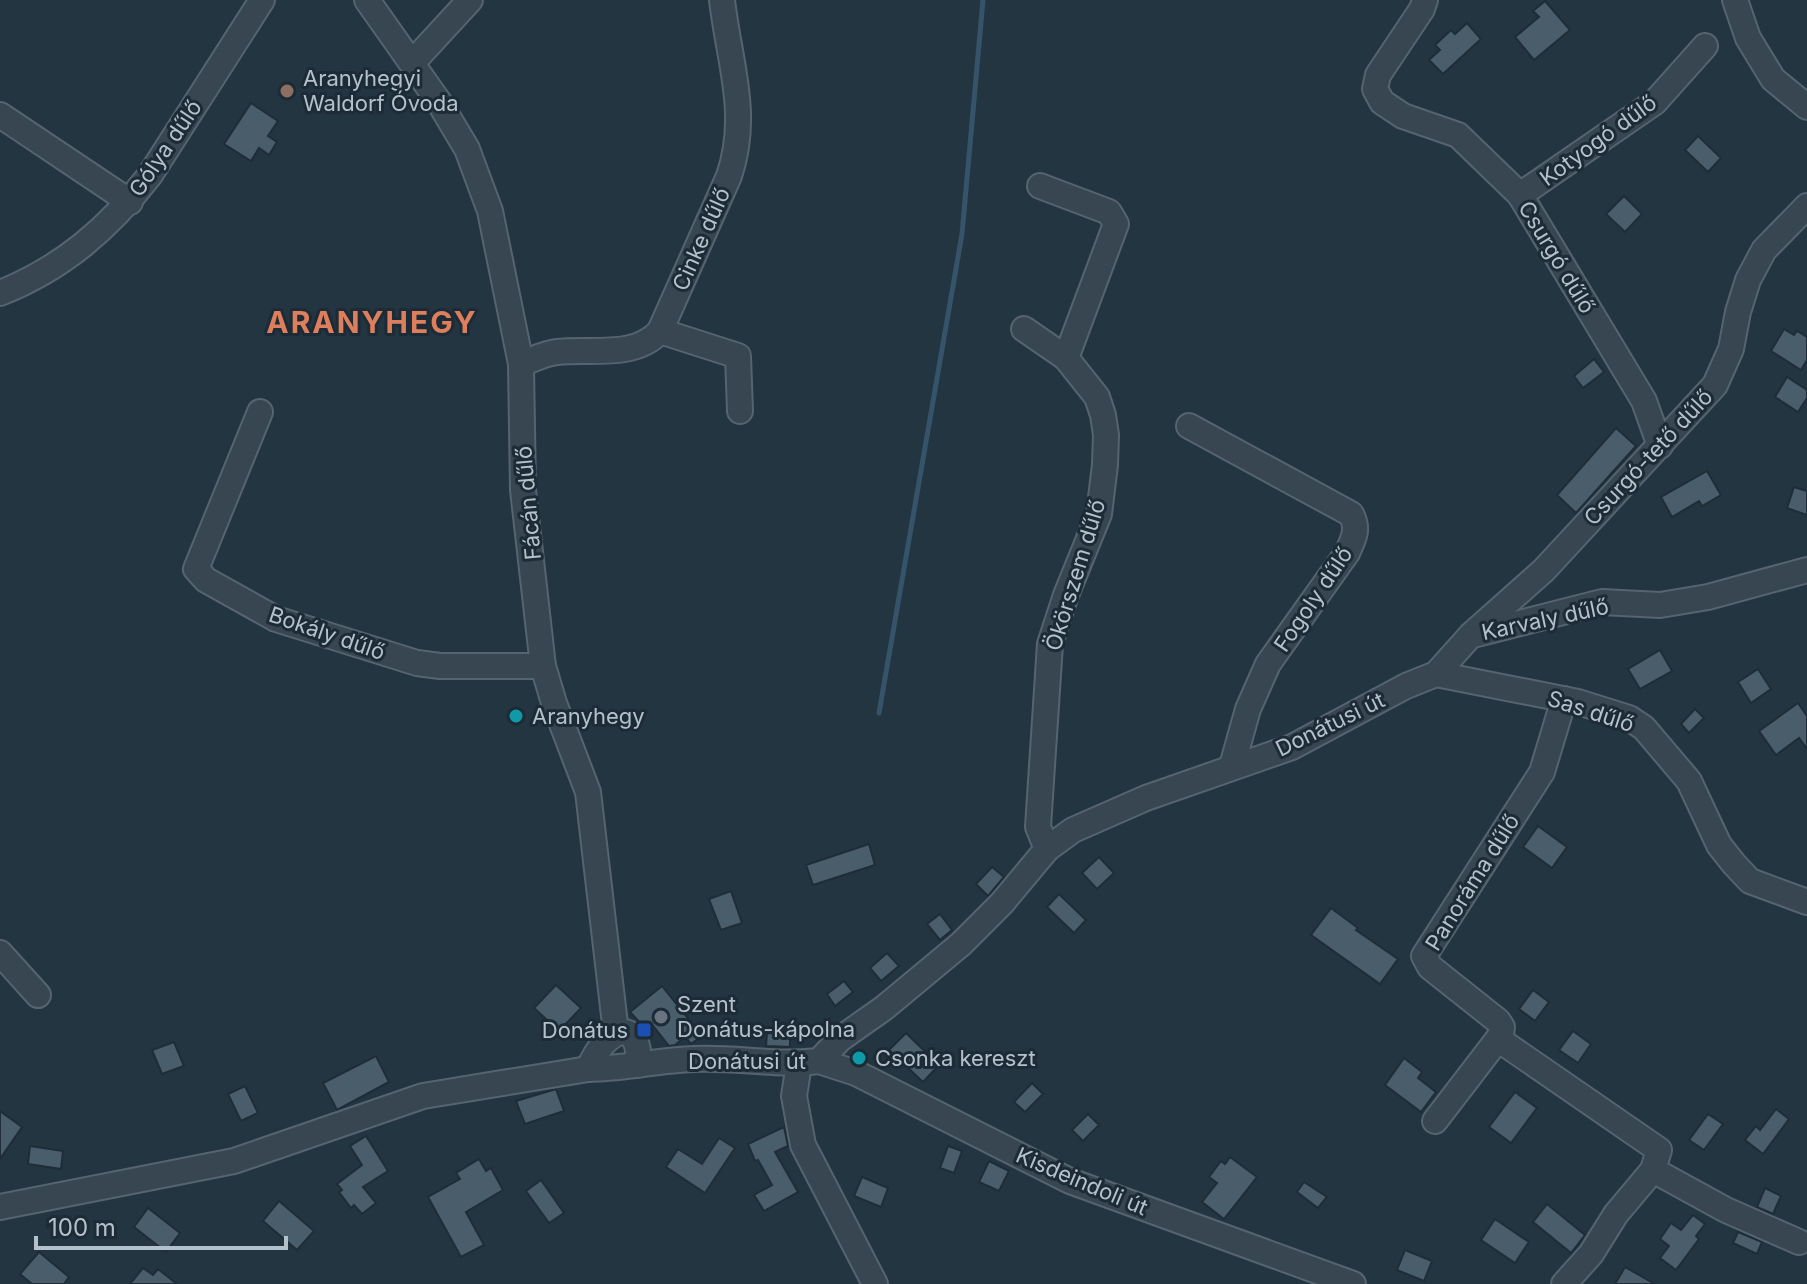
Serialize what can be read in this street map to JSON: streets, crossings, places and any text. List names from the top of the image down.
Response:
{
  "streets": {
    "street": [
      "Kotyogó dűlő",
      "Gólya dűlő",
      "Cinke dűlő",
      "Csurgó dűlő",
      "Csurgó-tető dűlő",
      "Fácán dűlő",
      "Ökörszem dűlő",
      "Fogoly dűlő",
      "Karvaly dűlő",
      "Bokály dűlő",
      "Sas dűlő",
      "Donátusi út",
      "Panoráma dűlő",
      "Kisdeindoli út"
    ]
  },
  "crossings": [
    ["Kotyogó dűlő", "Csurgó dűlő"],
    ["Csurgó dűlő", "Csurgó-tető dűlő"],
    ["Csurgó-tető dűlő", "Karvaly dűlő"],
    ["Csurgó-tető dűlő", "Sas dűlő"],
    ["Csurgó-tető dűlő", "Donátusi út"],
    ["Fácán dűlő", "Bokály dűlő"],
    ["Ökörszem dűlő", "Donátusi út"],
    ["Fogoly dűlő", "Donátusi út"],
    ["Sas dűlő", "Donátusi út"],
    ["Sas dűlő", "Panoráma dűlő"],
    ["Donátusi út", "Kisdeindoli út"]
  ],
  "districts": ["ARANYHEGY"],
  "places": {
    "other": [
      "Aranyhegyi Waldorf Óvoda",
      "Aranyhegy",
      "Szent Donátus-kápolna",
      "Csonka kereszt"
    ],
    "transit": ["Donátus"]
  },
  "scale_bar": "100 m"
}
